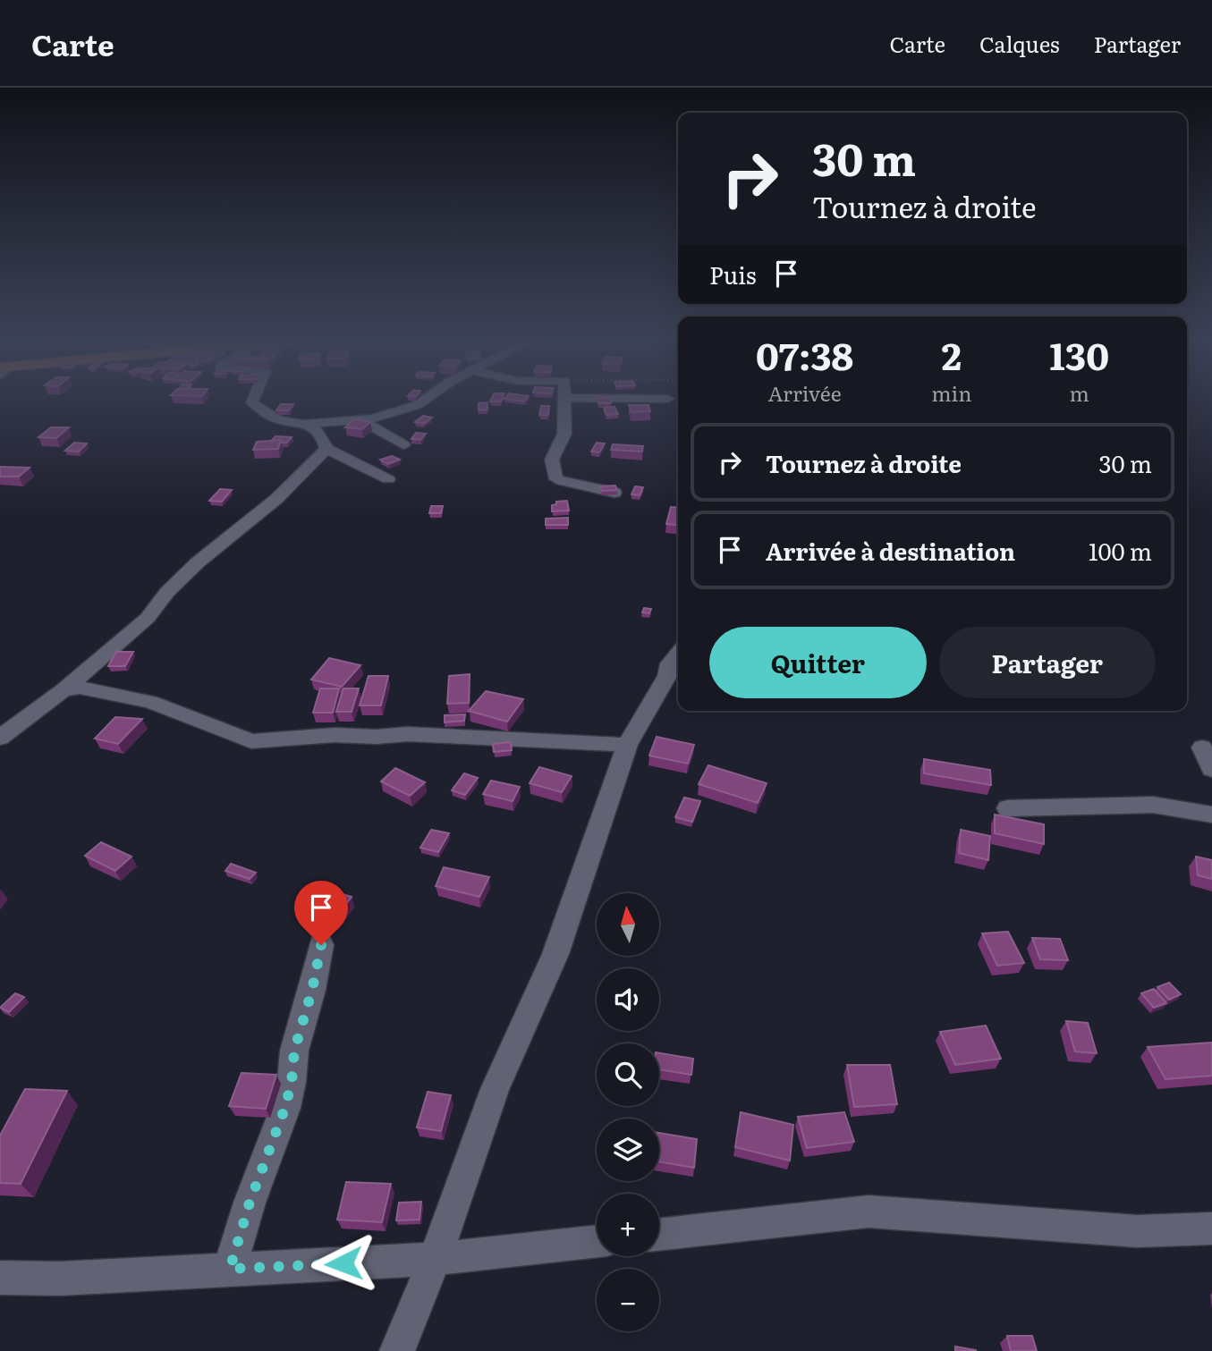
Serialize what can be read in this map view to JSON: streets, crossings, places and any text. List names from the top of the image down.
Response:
{
  "north": "top",
  "page": {
    "header": "Carte",
    "nav": ["Carte", "Calques", "Partager"],
    "turn": ["30 m", "Tournez à droite"],
    "then": "Puis",
    "eta": [
      "07:38",
      "Arrivée",
      "2",
      "min",
      "130",
      "m"
    ],
    "list": [
      {
        "name": "Tournez à droite",
        "value": "30 m"
      },
      {
        "name": "Arrivée à destination",
        "value": "100 m"
      }
    ],
    "buttons": ["Quitter", "Partager"],
    "map_buttons": ["+", "−"]
  }
}
